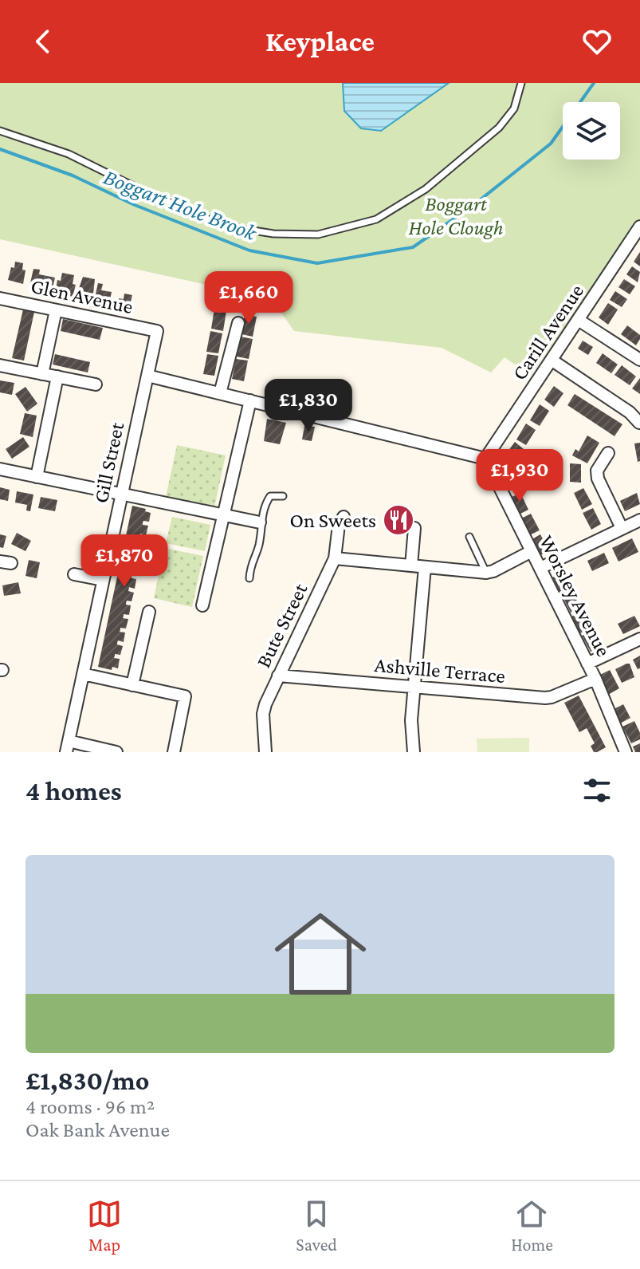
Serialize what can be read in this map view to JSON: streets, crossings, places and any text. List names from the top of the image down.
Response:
{
  "streets": {
    "street": [
      "Glen Avenue",
      "Carill Avenue",
      "Gill Street",
      "Worsley Avenue",
      "Bute Street",
      "Ashville Terrace"
    ]
  },
  "crossings": [
    ["Glen Avenue", "Gill Street"],
    ["Carill Avenue", "Worsley Avenue"],
    ["Worsley Avenue", "Ashville Terrace"],
    ["Bute Street", "Ashville Terrace"]
  ],
  "water": ["Boggart Hole Brook"],
  "parks": ["Boggart Hole Clough"],
  "places": {
    "restaurant": ["On Sweets"]
  },
  "page": {
    "header": "Keyplace",
    "price": [
      "£1,660",
      "£1,830",
      "£1,930",
      "£1,870"
    ],
    "heading": "4 homes",
    "list": [
      {
        "name": "£1,830/mo",
        "note": "4 rooms · 96 m² · Oak Bank Avenue"
      }
    ],
    "tabs": ["Map", "Saved", "Home"]
  }
}
